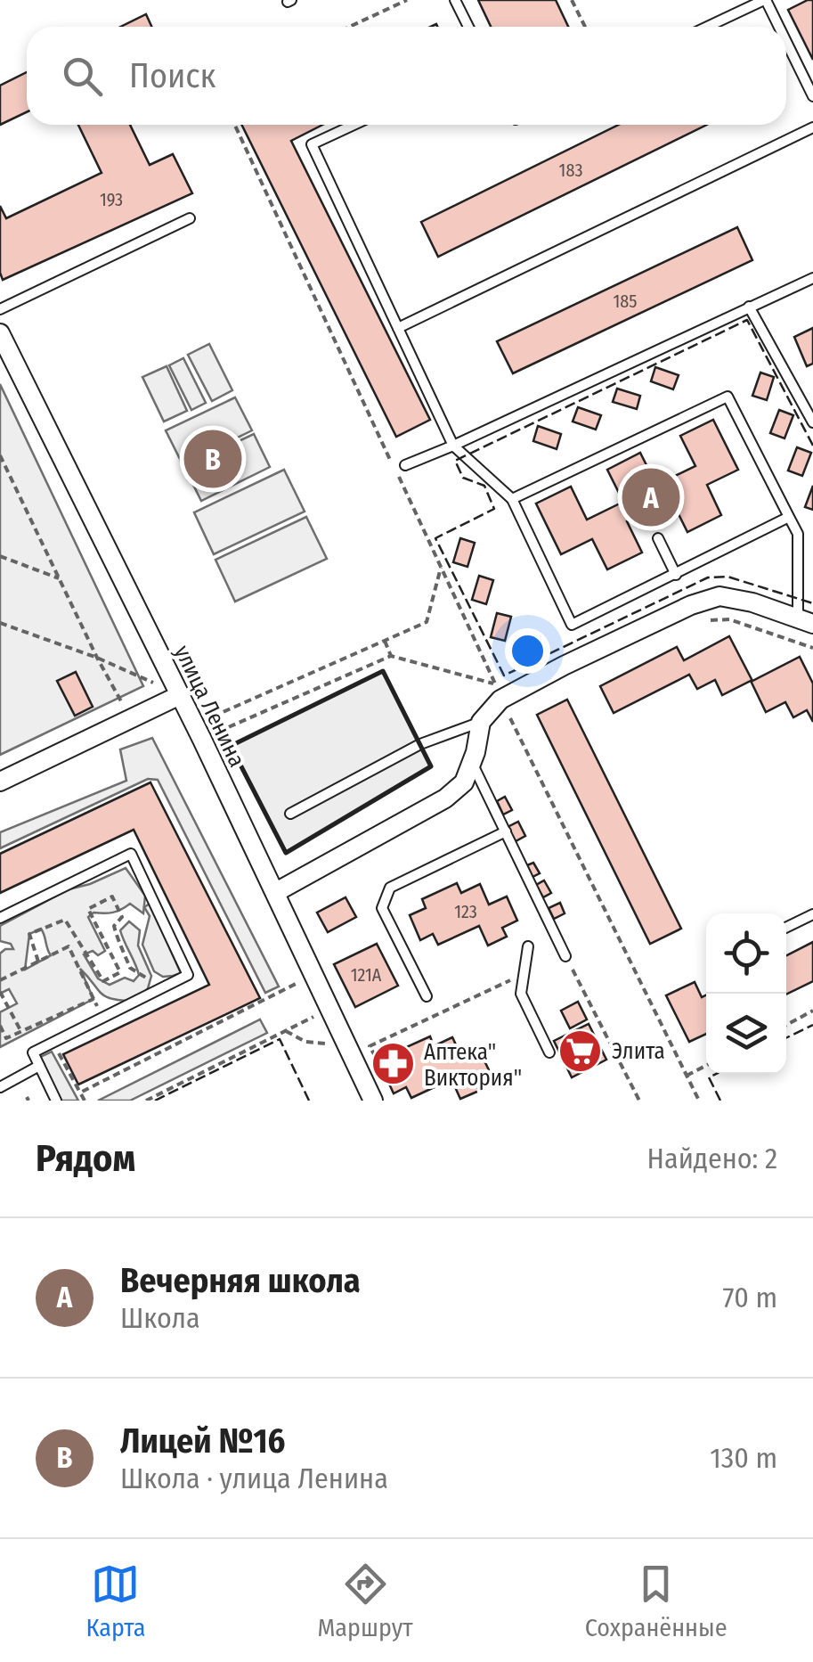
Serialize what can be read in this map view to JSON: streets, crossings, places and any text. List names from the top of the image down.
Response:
{
  "streets": {
    "street": ["улица Ленина"]
  },
  "places": {
    "supermarket": ["Элита"],
    "pharmacy": ["Аптека\" Виктория\""]
  },
  "house_numbers": [
    "183",
    "193",
    "185",
    "123",
    "121А"
  ],
  "page": {
    "search": "Поиск",
    "pins": ["B", "A"],
    "heading": ["Рядом", "Найдено: 2"],
    "list": [
      {
        "mark": "A",
        "name": "Вечерняя школа",
        "note": "Школа",
        "value": "70 m"
      },
      {
        "mark": "B",
        "name": "Лицей №16",
        "note": "Школа · улица Ленина",
        "value": "130 m"
      }
    ],
    "nav": ["Карта", "Маршрут", "Сохранённые"]
  }
}
